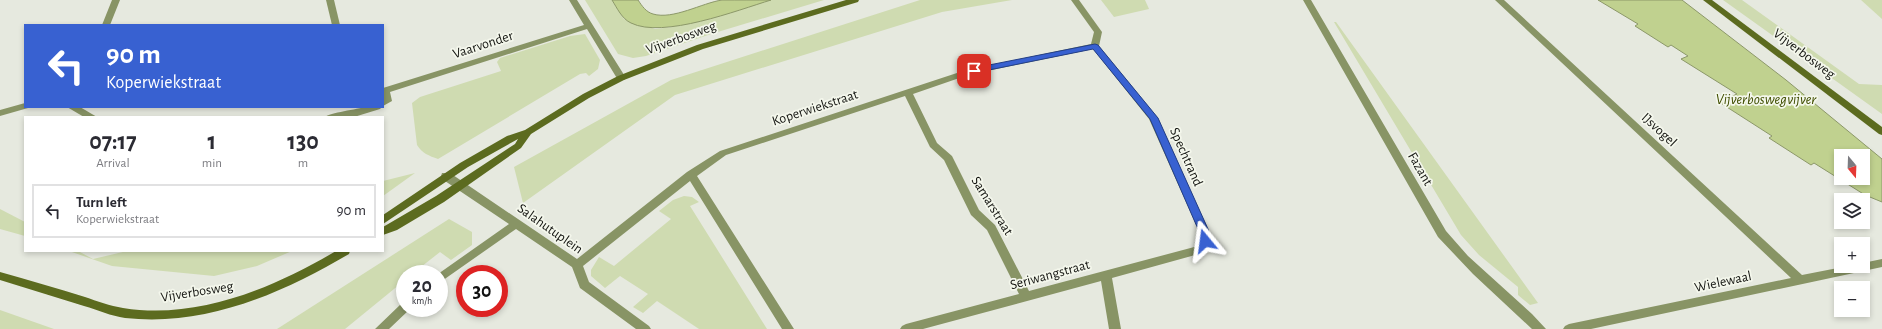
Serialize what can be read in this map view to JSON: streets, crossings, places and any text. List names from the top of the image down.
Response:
{
  "streets": {
    "main road": ["Vijverbosweg"],
    "street": [
      "Vaarvonder",
      "Koperwiekstraat",
      "IJsvogel",
      "Spechtrand",
      "Fazant",
      "Samarstraat",
      "Salahutuplein",
      "Seriwangstraat",
      "Wielewaal"
    ]
  },
  "crossings": [
    ["Vijverbosweg", "Salahutuplein"],
    ["Koperwiekstraat", "Spechtrand"],
    ["Koperwiekstraat", "Samarstraat"],
    ["Koperwiekstraat", "Salahutuplein"],
    ["IJsvogel", "Wielewaal"],
    ["Spechtrand", "Seriwangstraat"],
    ["Samarstraat", "Seriwangstraat"]
  ],
  "water": ["Vijverboswegvijver"],
  "north": "bottom",
  "page": {
    "turn": ["90 m", "Koperwiekstraat"],
    "eta": [
      "07:17",
      "Arrival",
      "1",
      "min",
      "130",
      "m"
    ],
    "map_buttons": ["+", "−"],
    "list": [
      {
        "name": "Turn left",
        "note": "Koperwiekstraat",
        "value": "90 m"
      }
    ],
    "speed": "20 km/h",
    "limit": "30"
  }
}
